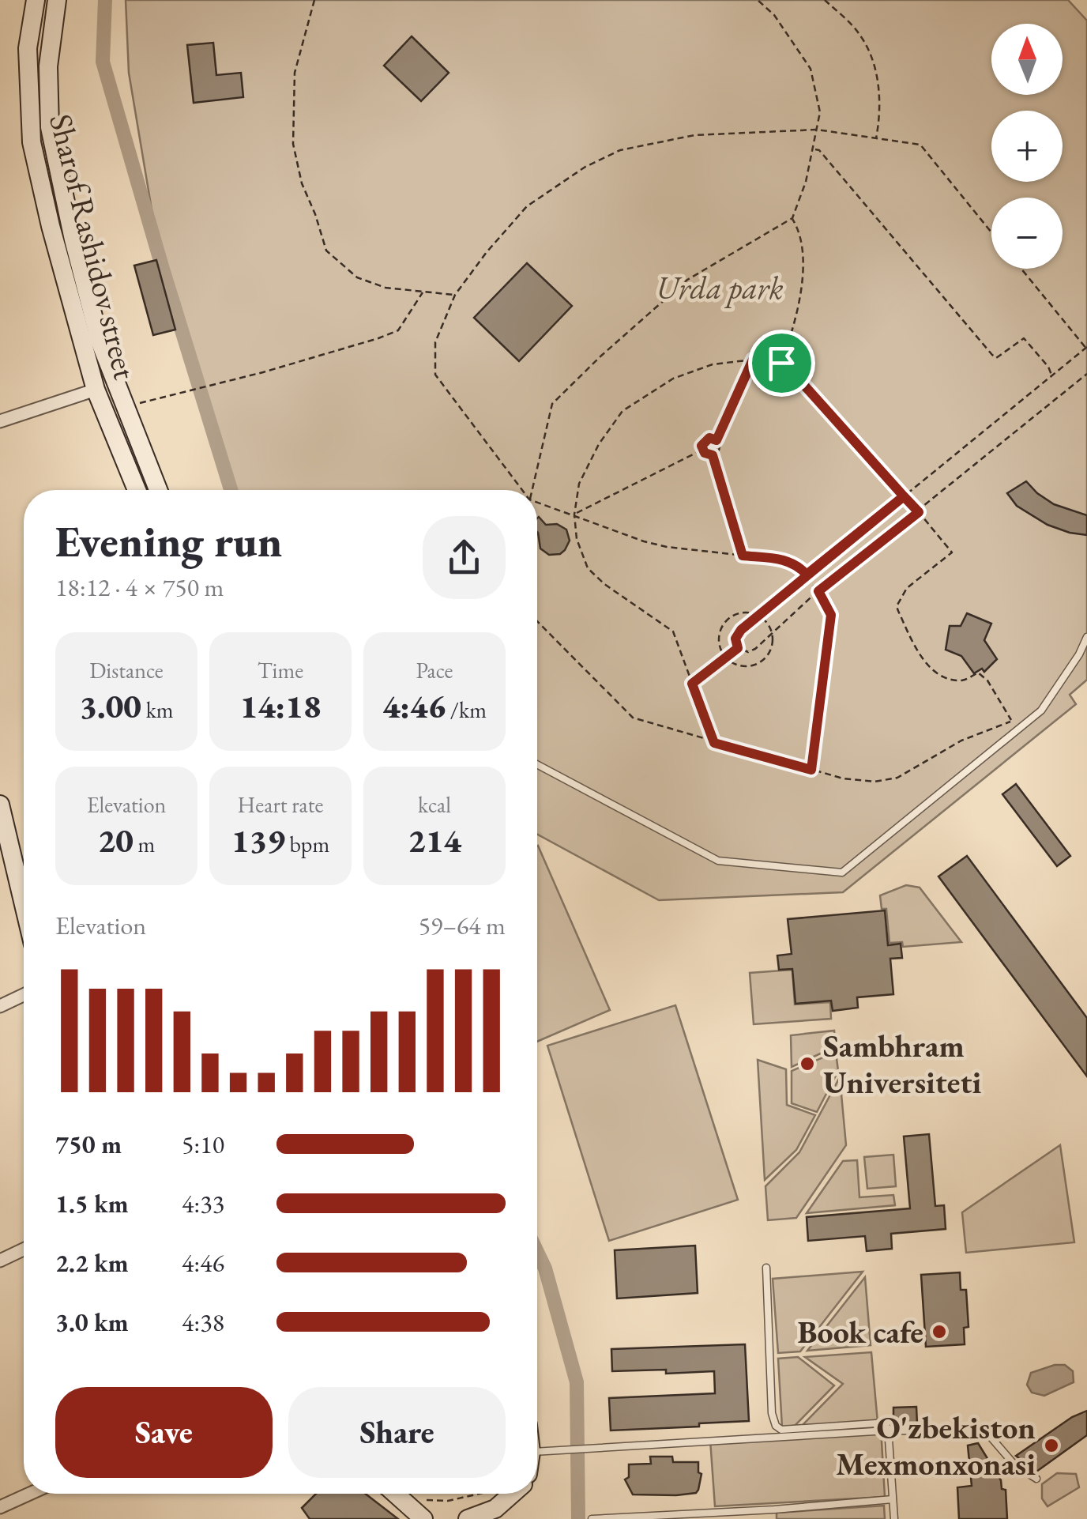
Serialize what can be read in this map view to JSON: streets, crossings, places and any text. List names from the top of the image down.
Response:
{
  "streets": {
    "street": ["Sharof Rashidov street"]
  },
  "parks": ["Urda park"],
  "places": ["Sambhram Universiteti", "Book cafe", "O'zbekiston Mexmonxonasi"],
  "north": "top",
  "page": {
    "map_buttons": ["+", "−"],
    "heading": ["Evening run", "18:12 · 4 × 750 m"],
    "stats": [
      ["Distance", "3.00 km"],
      ["Time", "14:18"],
      ["Pace", "4:46 /km"],
      ["Elevation", "20 m"],
      ["Heart rate", "139 bpm"],
      ["kcal", "214"]
    ],
    "chart": ["Elevation", "59–64 m"],
    "list": [
      {
        "name": "750 m",
        "note": "5:10"
      },
      {
        "name": "1.5 km",
        "note": "4:33"
      },
      {
        "name": "2.2 km",
        "note": "4:46"
      },
      {
        "name": "3.0 km",
        "note": "4:38"
      }
    ],
    "buttons": ["Save", "Share"]
  }
}
